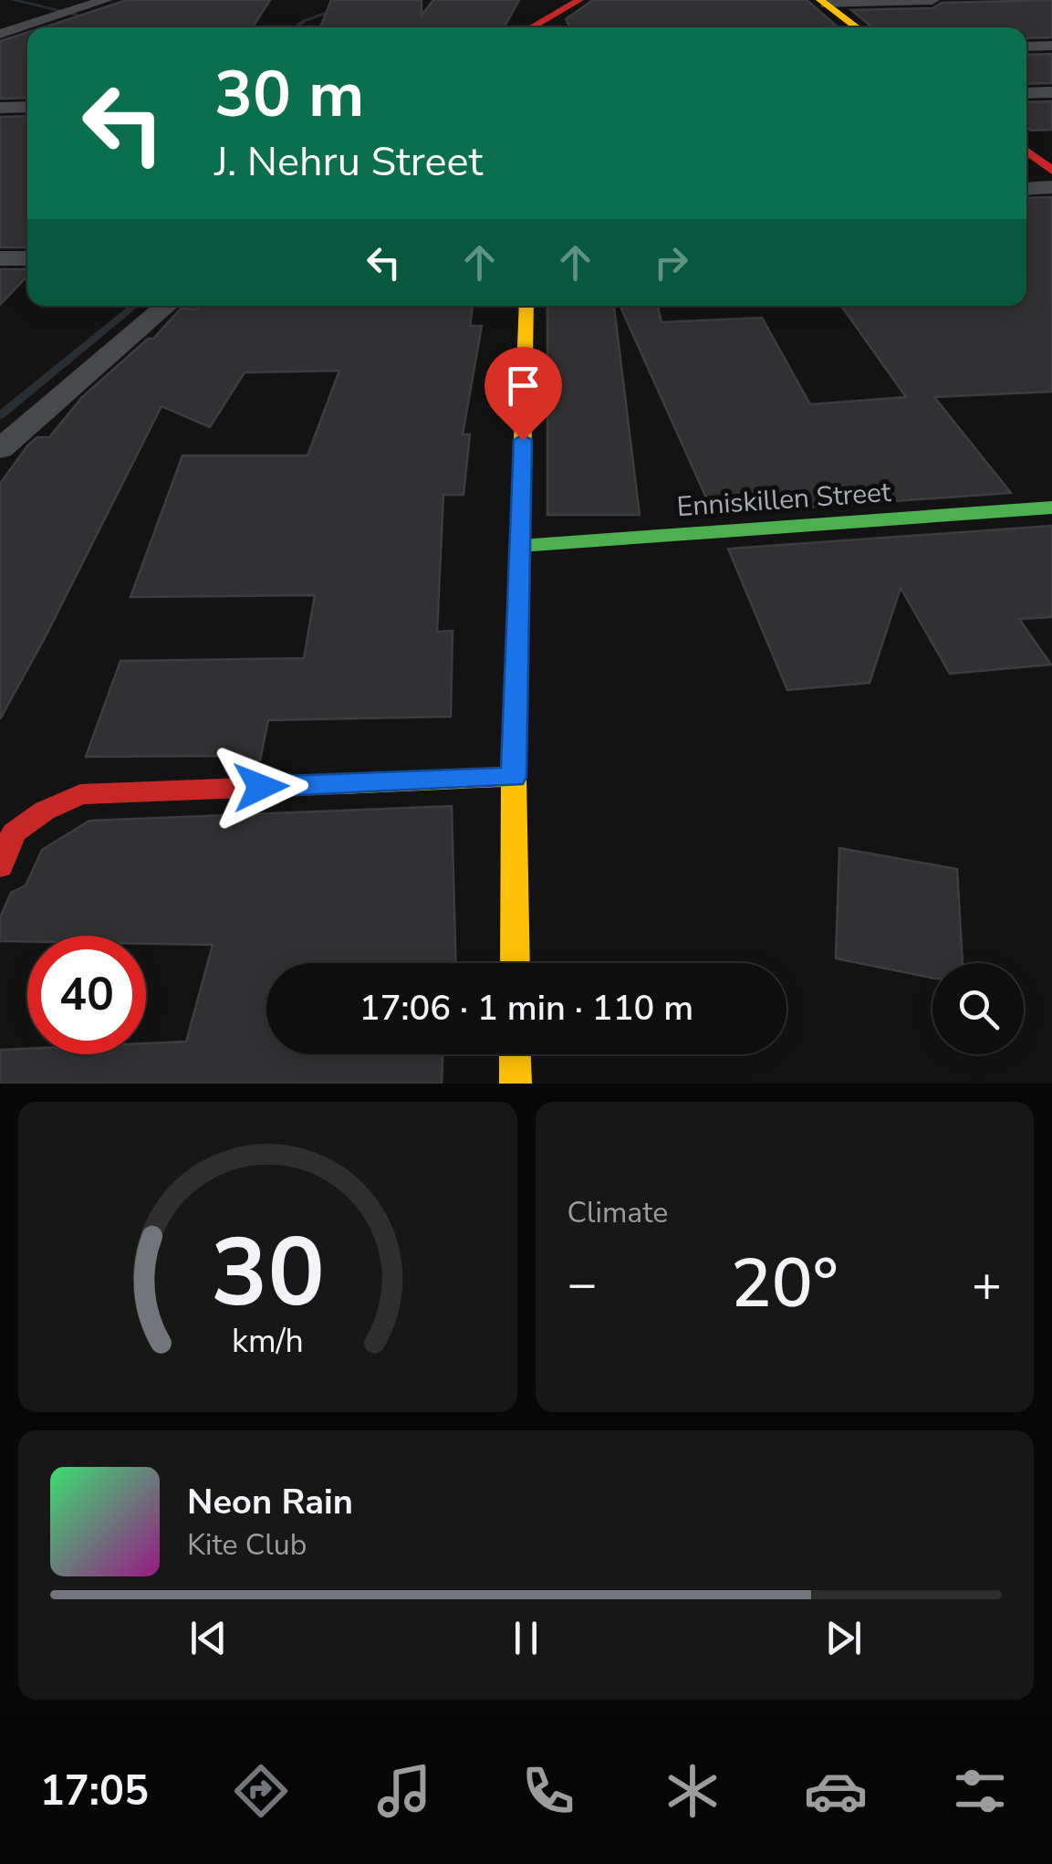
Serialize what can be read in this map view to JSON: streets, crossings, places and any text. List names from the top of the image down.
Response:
{
  "streets": {
    "main road": ["Enniskillen Street"]
  },
  "page": {
    "turn": ["30 m", "J. Nehru Street"],
    "limit": "40",
    "trip": "17:06 · 1 min · 110 m",
    "tile": "Climate",
    "heat": ["−", "20°", "+"],
    "song": ["Neon Rain", "Kite Club"],
    "tabs": "17:05",
    "gauge": ["30", "km/h"]
  }
}
